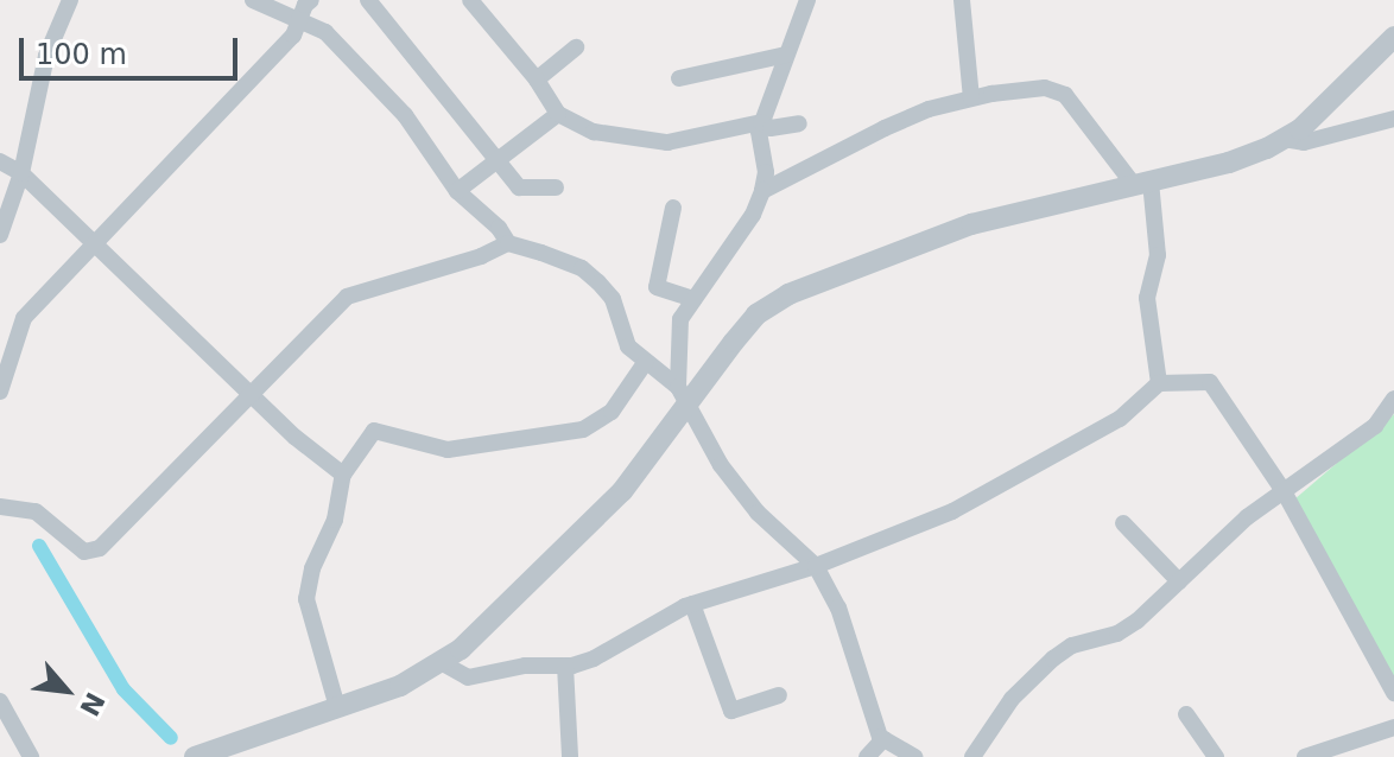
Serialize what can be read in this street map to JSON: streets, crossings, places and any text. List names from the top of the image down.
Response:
{
  "scale_bar": "100 m",
  "north": "bottom right"
}
